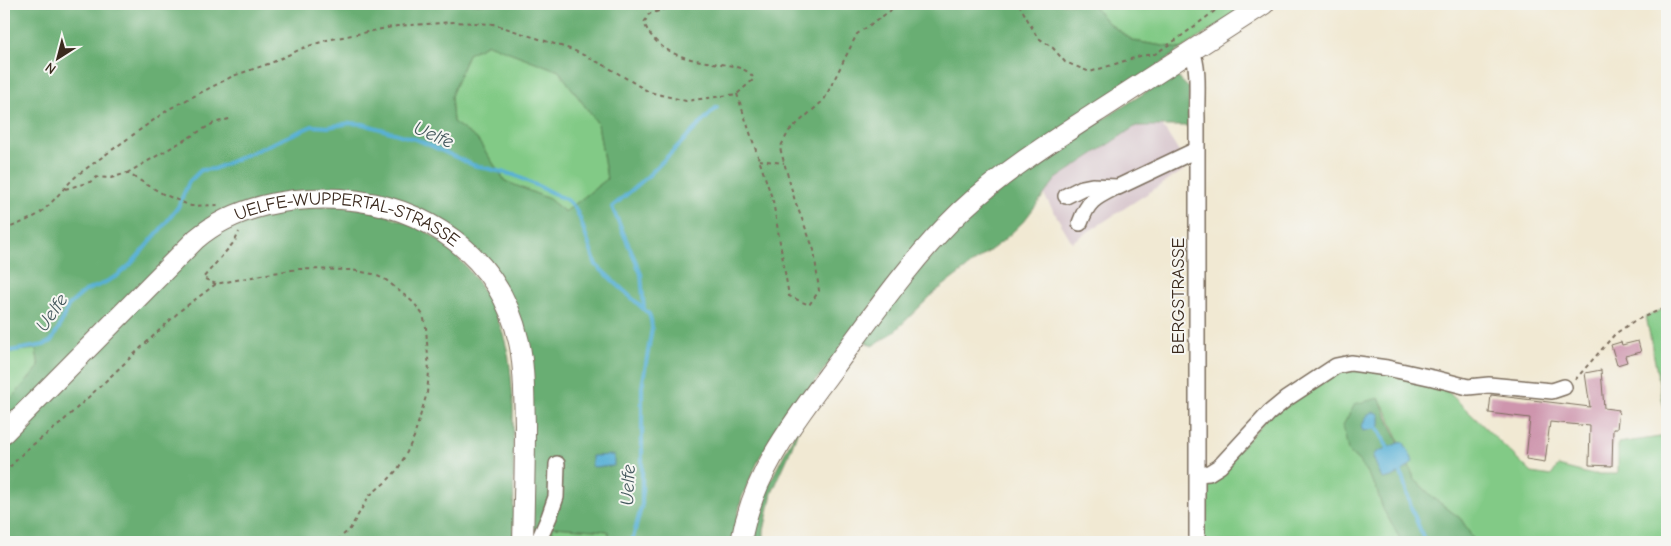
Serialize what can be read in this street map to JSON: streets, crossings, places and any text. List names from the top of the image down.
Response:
{
  "streets": {
    "main road": ["UELFE-WUPPERTAL-STRASSE"],
    "street": ["BERGSTRASSE"]
  },
  "water": ["Uelfe"],
  "north": "bottom left"
}
